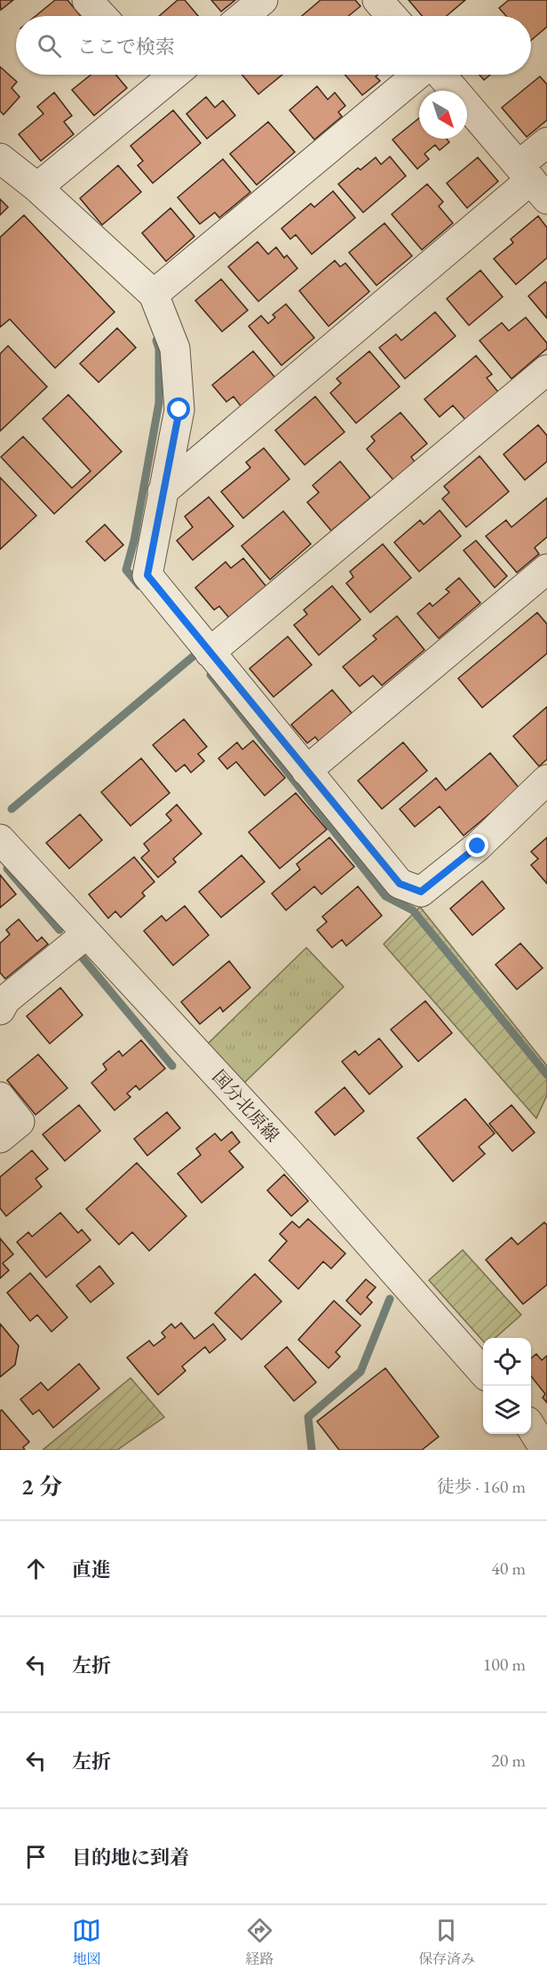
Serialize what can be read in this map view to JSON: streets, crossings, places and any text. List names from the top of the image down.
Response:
{
  "streets": {
    "street": ["国分北原線"]
  },
  "north": "bottom right",
  "page": {
    "search": "ここで検索",
    "heading": ["2 分", "徒歩 · 160 m"],
    "list": [
      ["直進", "40 m"],
      ["左折", "100 m"],
      ["左折", "20 m"],
      "目的地に到着"
    ],
    "nav": ["地図", "経路", "保存済み"]
  }
}
